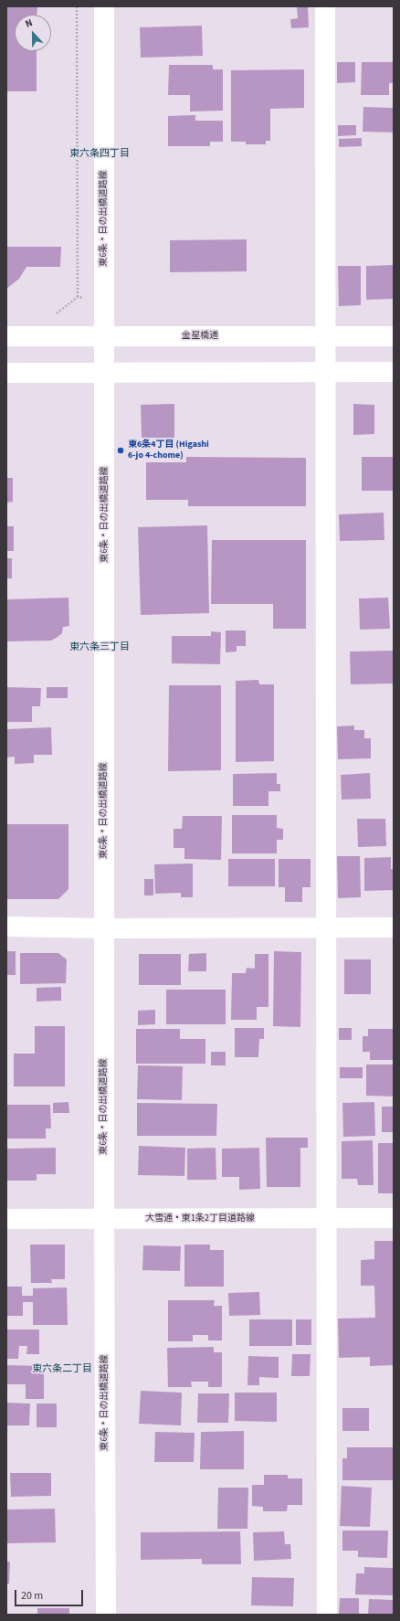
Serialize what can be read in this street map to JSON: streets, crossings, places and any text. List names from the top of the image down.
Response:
{
  "streets": {
    "street": ["東6条・日の出橋道路線", "金星橋通", "大雪通・東1条2丁目道路線"]
  },
  "crossings": [
    ["東6条・日の出橋道路線", "金星橋通"],
    ["東6条・日の出橋道路線", "大雪通・東1条2丁目道路線"]
  ],
  "districts": ["東六条四丁目", "東六条三丁目", "東六条二丁目"],
  "places": ["東6条4丁目 (Higashi 6-jo 4-chome)"],
  "scale_bar": "20 m",
  "north": "top"
}
